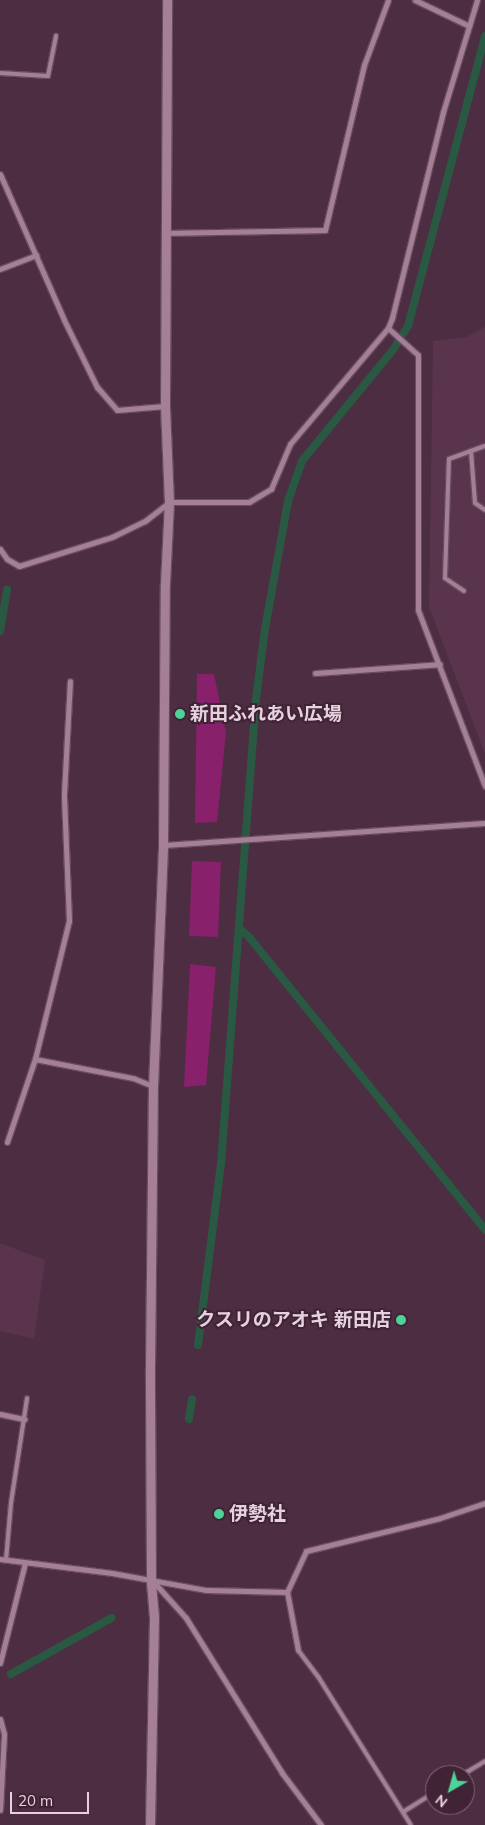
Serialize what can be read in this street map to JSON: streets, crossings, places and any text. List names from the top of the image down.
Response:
{
  "places": ["新田ふれあい広場", "クスリのアオキ 新田店", "伊勢社"],
  "scale_bar": "20 m",
  "north": "bottom left"
}
